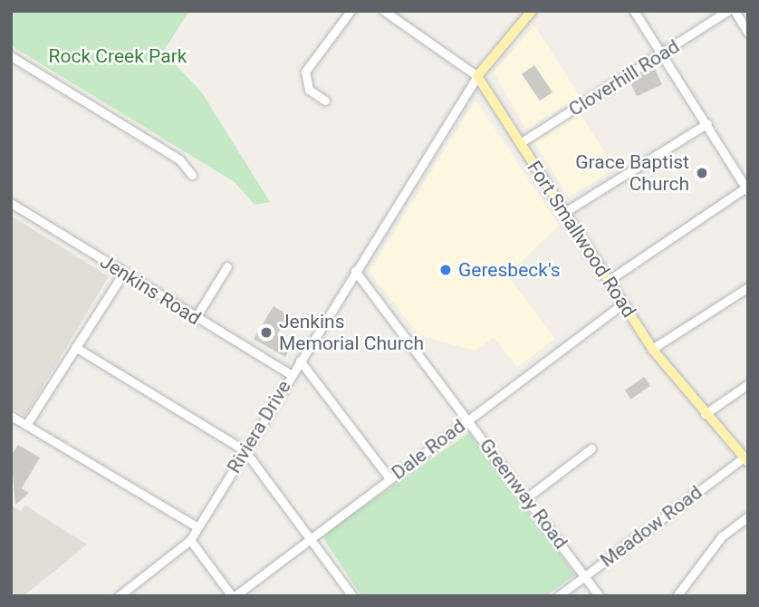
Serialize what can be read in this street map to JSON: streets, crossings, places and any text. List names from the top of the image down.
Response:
{
  "streets": {
    "main road": ["Fort Smallwood Road"],
    "street": [
      "Cloverhill Road",
      "Jenkins Road",
      "Riviera Drive",
      "Dale Road",
      "Greenway Road",
      "Meadow Road"
    ]
  },
  "crossings": [
    ["Cloverhill Road", "Fort Smallwood Road"],
    ["Fort Smallwood Road", "Riviera Drive"],
    ["Fort Smallwood Road", "Dale Road"],
    ["Fort Smallwood Road", "Meadow Road"],
    ["Jenkins Road", "Riviera Drive"],
    ["Riviera Drive", "Greenway Road"],
    ["Dale Road", "Greenway Road"],
    ["Greenway Road", "Meadow Road"]
  ],
  "parks": ["Rock Creek Park"],
  "places": ["Grace Baptist Church", "Geresbeck's", "Jenkins Memorial Church"]
}
